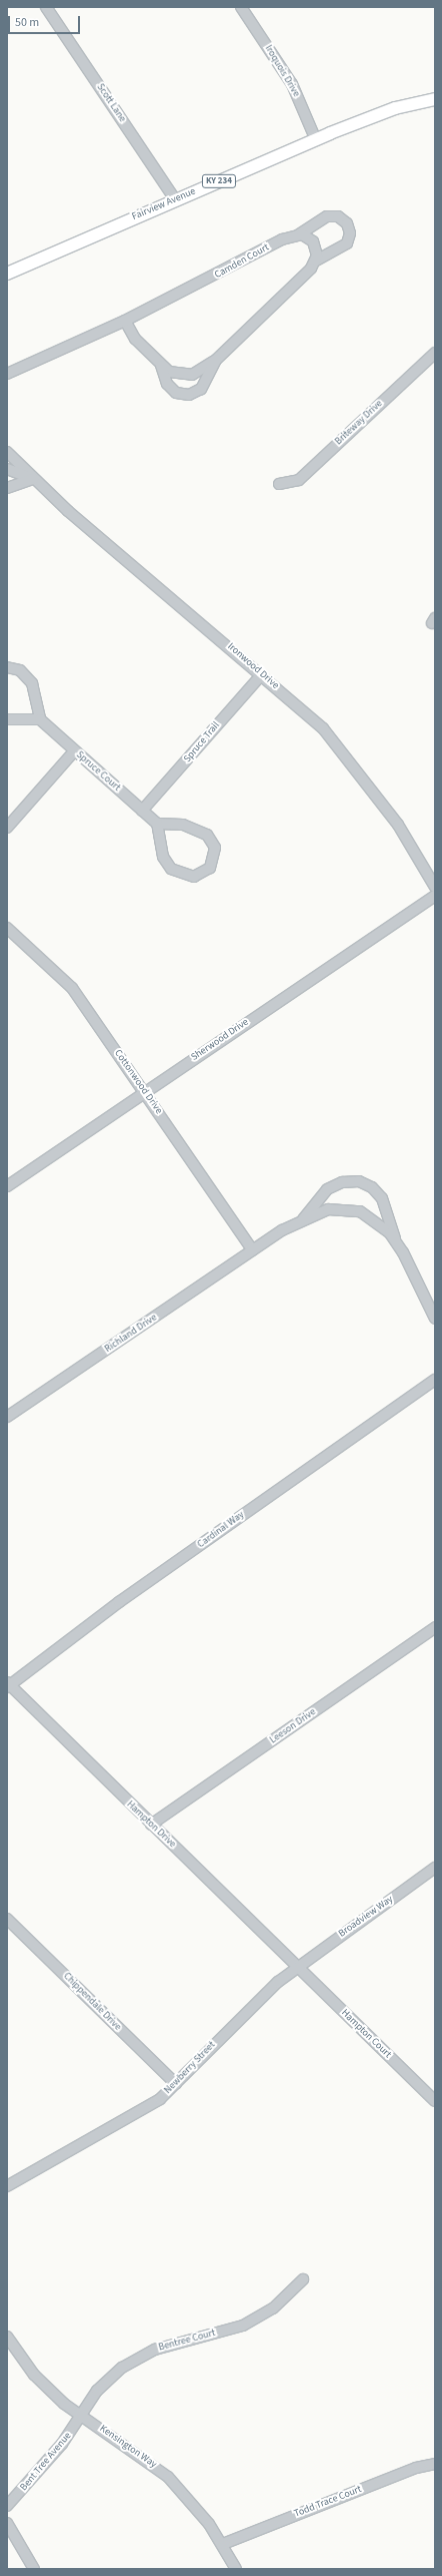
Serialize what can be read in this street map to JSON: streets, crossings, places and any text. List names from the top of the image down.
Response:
{
  "streets": {
    "main road": ["KY 234", "Fairview Avenue"],
    "street": [
      "Iroquois Drive",
      "Scott Lane",
      "Camden Court",
      "Briteway Drive",
      "Ironwood Drive",
      "Spruce Trail",
      "Spruce Court",
      "Sherwood Drive",
      "Cottonwood Drive",
      "Richland Drive",
      "Cardinal Way",
      "Leeson Drive",
      "Hampton Drive",
      "Broadview Way",
      "Chippendale Drive",
      "Hampton Court",
      "Newberry Street",
      "Bentree Court",
      "Kensington Way",
      "Bent Tree Avenue",
      "Todd Trace Court"
    ]
  },
  "crossings": [
    ["Iroquois Drive", "Fairview Avenue"],
    ["Scott Lane", "Fairview Avenue"],
    ["Ironwood Drive", "Spruce Trail"],
    ["Spruce Trail", "Spruce Court"],
    ["Sherwood Drive", "Cottonwood Drive"],
    ["Cottonwood Drive", "Richland Drive"],
    ["Cardinal Way", "Hampton Drive"],
    ["Leeson Drive", "Hampton Drive"],
    ["Hampton Drive", "Broadview Way"],
    ["Hampton Drive", "Hampton Court"],
    ["Hampton Drive", "Newberry Street"],
    ["Broadview Way", "Hampton Court"],
    ["Broadview Way", "Newberry Street"],
    ["Chippendale Drive", "Newberry Street"],
    ["Hampton Court", "Newberry Street"],
    ["Bentree Court", "Kensington Way"],
    ["Bentree Court", "Bent Tree Avenue"],
    ["Kensington Way", "Bent Tree Avenue"],
    ["Kensington Way", "Todd Trace Court"]
  ],
  "scale_bar": "50 m"
}
